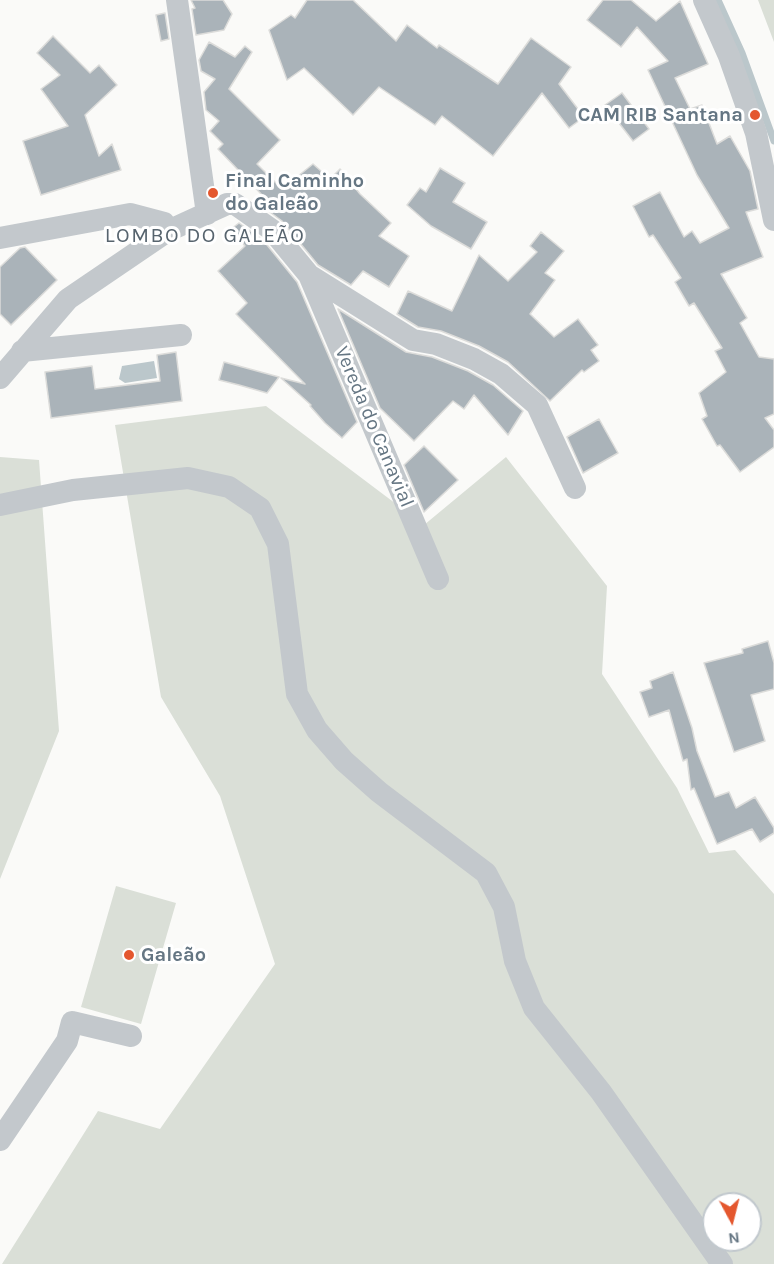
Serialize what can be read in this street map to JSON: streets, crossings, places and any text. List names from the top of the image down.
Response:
{
  "streets": {
    "street": ["Vereda do Canavial"]
  },
  "districts": ["LOMBO DO GALEÃO"],
  "places": ["CAM RIB Santana", "Final Caminho do Galeão", "Galeão"],
  "north": "bottom"
}
